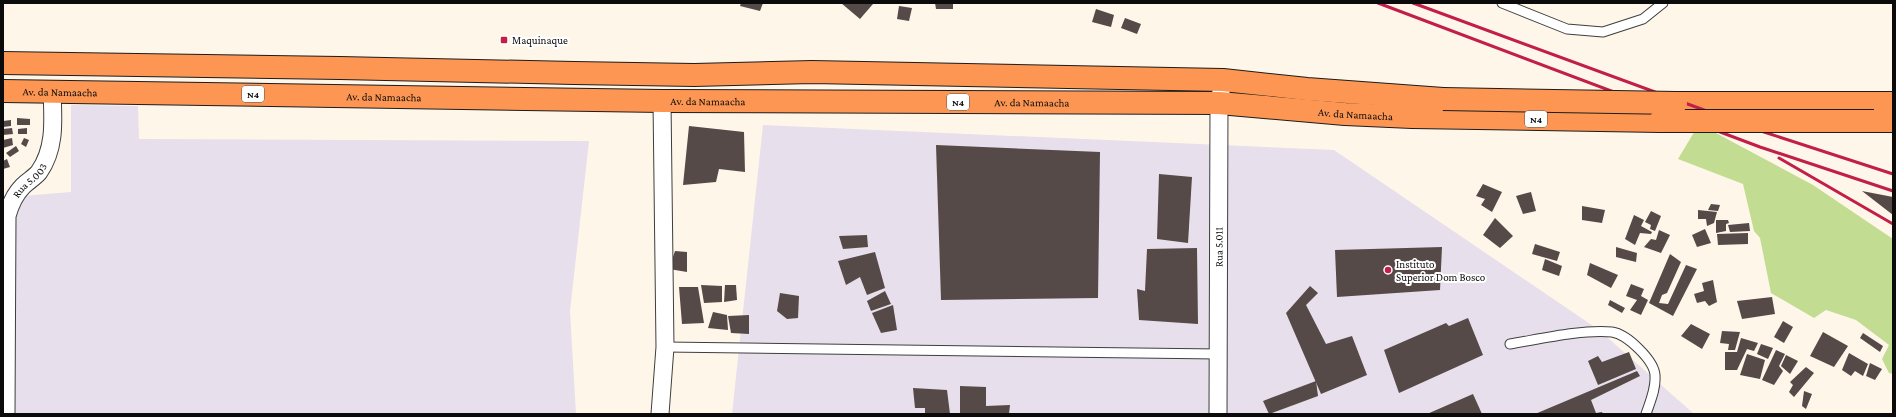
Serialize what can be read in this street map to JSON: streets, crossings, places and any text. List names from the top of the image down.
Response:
{
  "streets": {
    "highway": ["Av. da Namaacha", "N4"],
    "street": ["Rua 5.003", "Rua 5.011"]
  },
  "crossings": [
    ["Av. da Namaacha", "Rua 5.003"],
    ["Av. da Namaacha", "Rua 5.011"]
  ],
  "places": {
    "transit": ["Maquinaque"],
    "other": ["Instituto Superior Dom Bosco"]
  }
}
